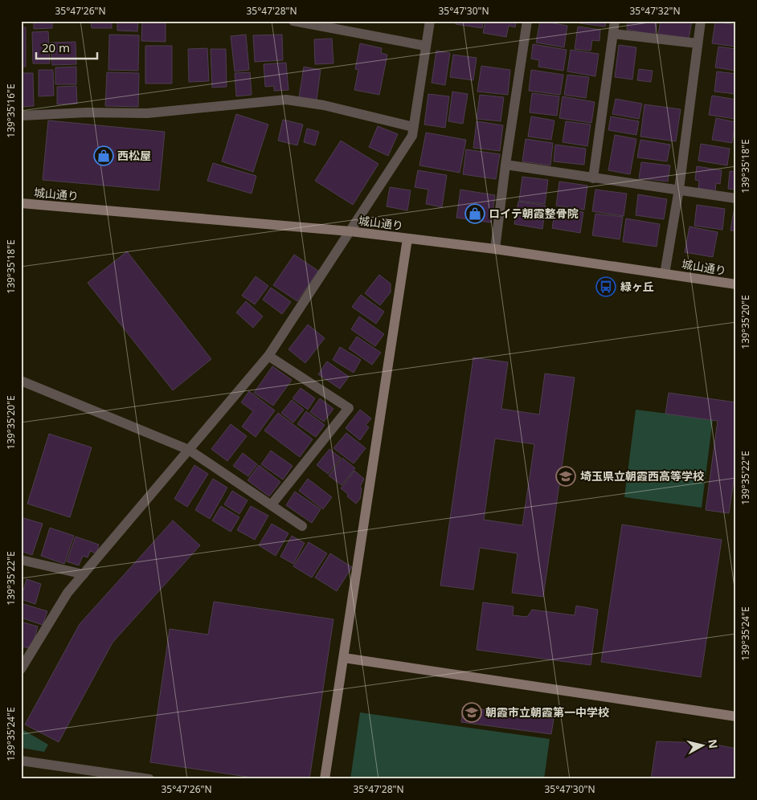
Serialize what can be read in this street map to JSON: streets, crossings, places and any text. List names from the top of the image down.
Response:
{
  "streets": {
    "street": ["城山通り"]
  },
  "places": {
    "shop": ["西松屋", "ロイテ朝霞整骨院"],
    "bus stop": ["緑ヶ丘"],
    "school or university": ["埼玉県立朝霞西高等学校", "朝霞市立朝霞第一中学校"]
  },
  "scale_bar": "20 m",
  "north": "right",
  "coordinates": [
    "35°47'26\"N",
    "35°47'28\"N",
    "35°47'30\"N",
    "35°47'32\"N",
    "139°35'16\"E",
    "139°35'18\"E",
    "139°35'20\"E",
    "139°35'22\"E",
    "139°35'24\"E"
  ]
}
